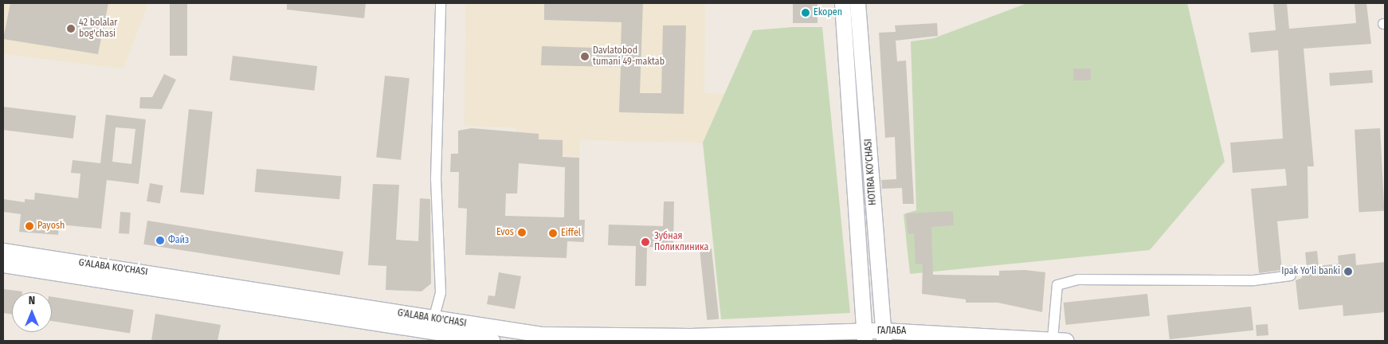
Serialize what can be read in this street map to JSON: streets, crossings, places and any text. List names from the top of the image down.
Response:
{
  "streets": {
    "main road": ["HOTIRA KO'CHASI", "G'ALABA KO'CHASI", "ГАЛАБА"]
  },
  "crossings": [
    ["HOTIRA KO'CHASI", "G'ALABA KO'CHASI"],
    ["HOTIRA KO'CHASI", "ГАЛАБА"],
    ["G'ALABA KO'CHASI", "ГАЛАБА"]
  ],
  "places": [
    "Ekopen",
    "42 bolalar bog'chasi",
    "Davlatobod tumani 49-maktab",
    "Payosh",
    "Evos",
    "Eiffel",
    "Файз",
    "Зубная Поликлиника",
    "Ipak Yo'li banki"
  ],
  "north": "top"
}
